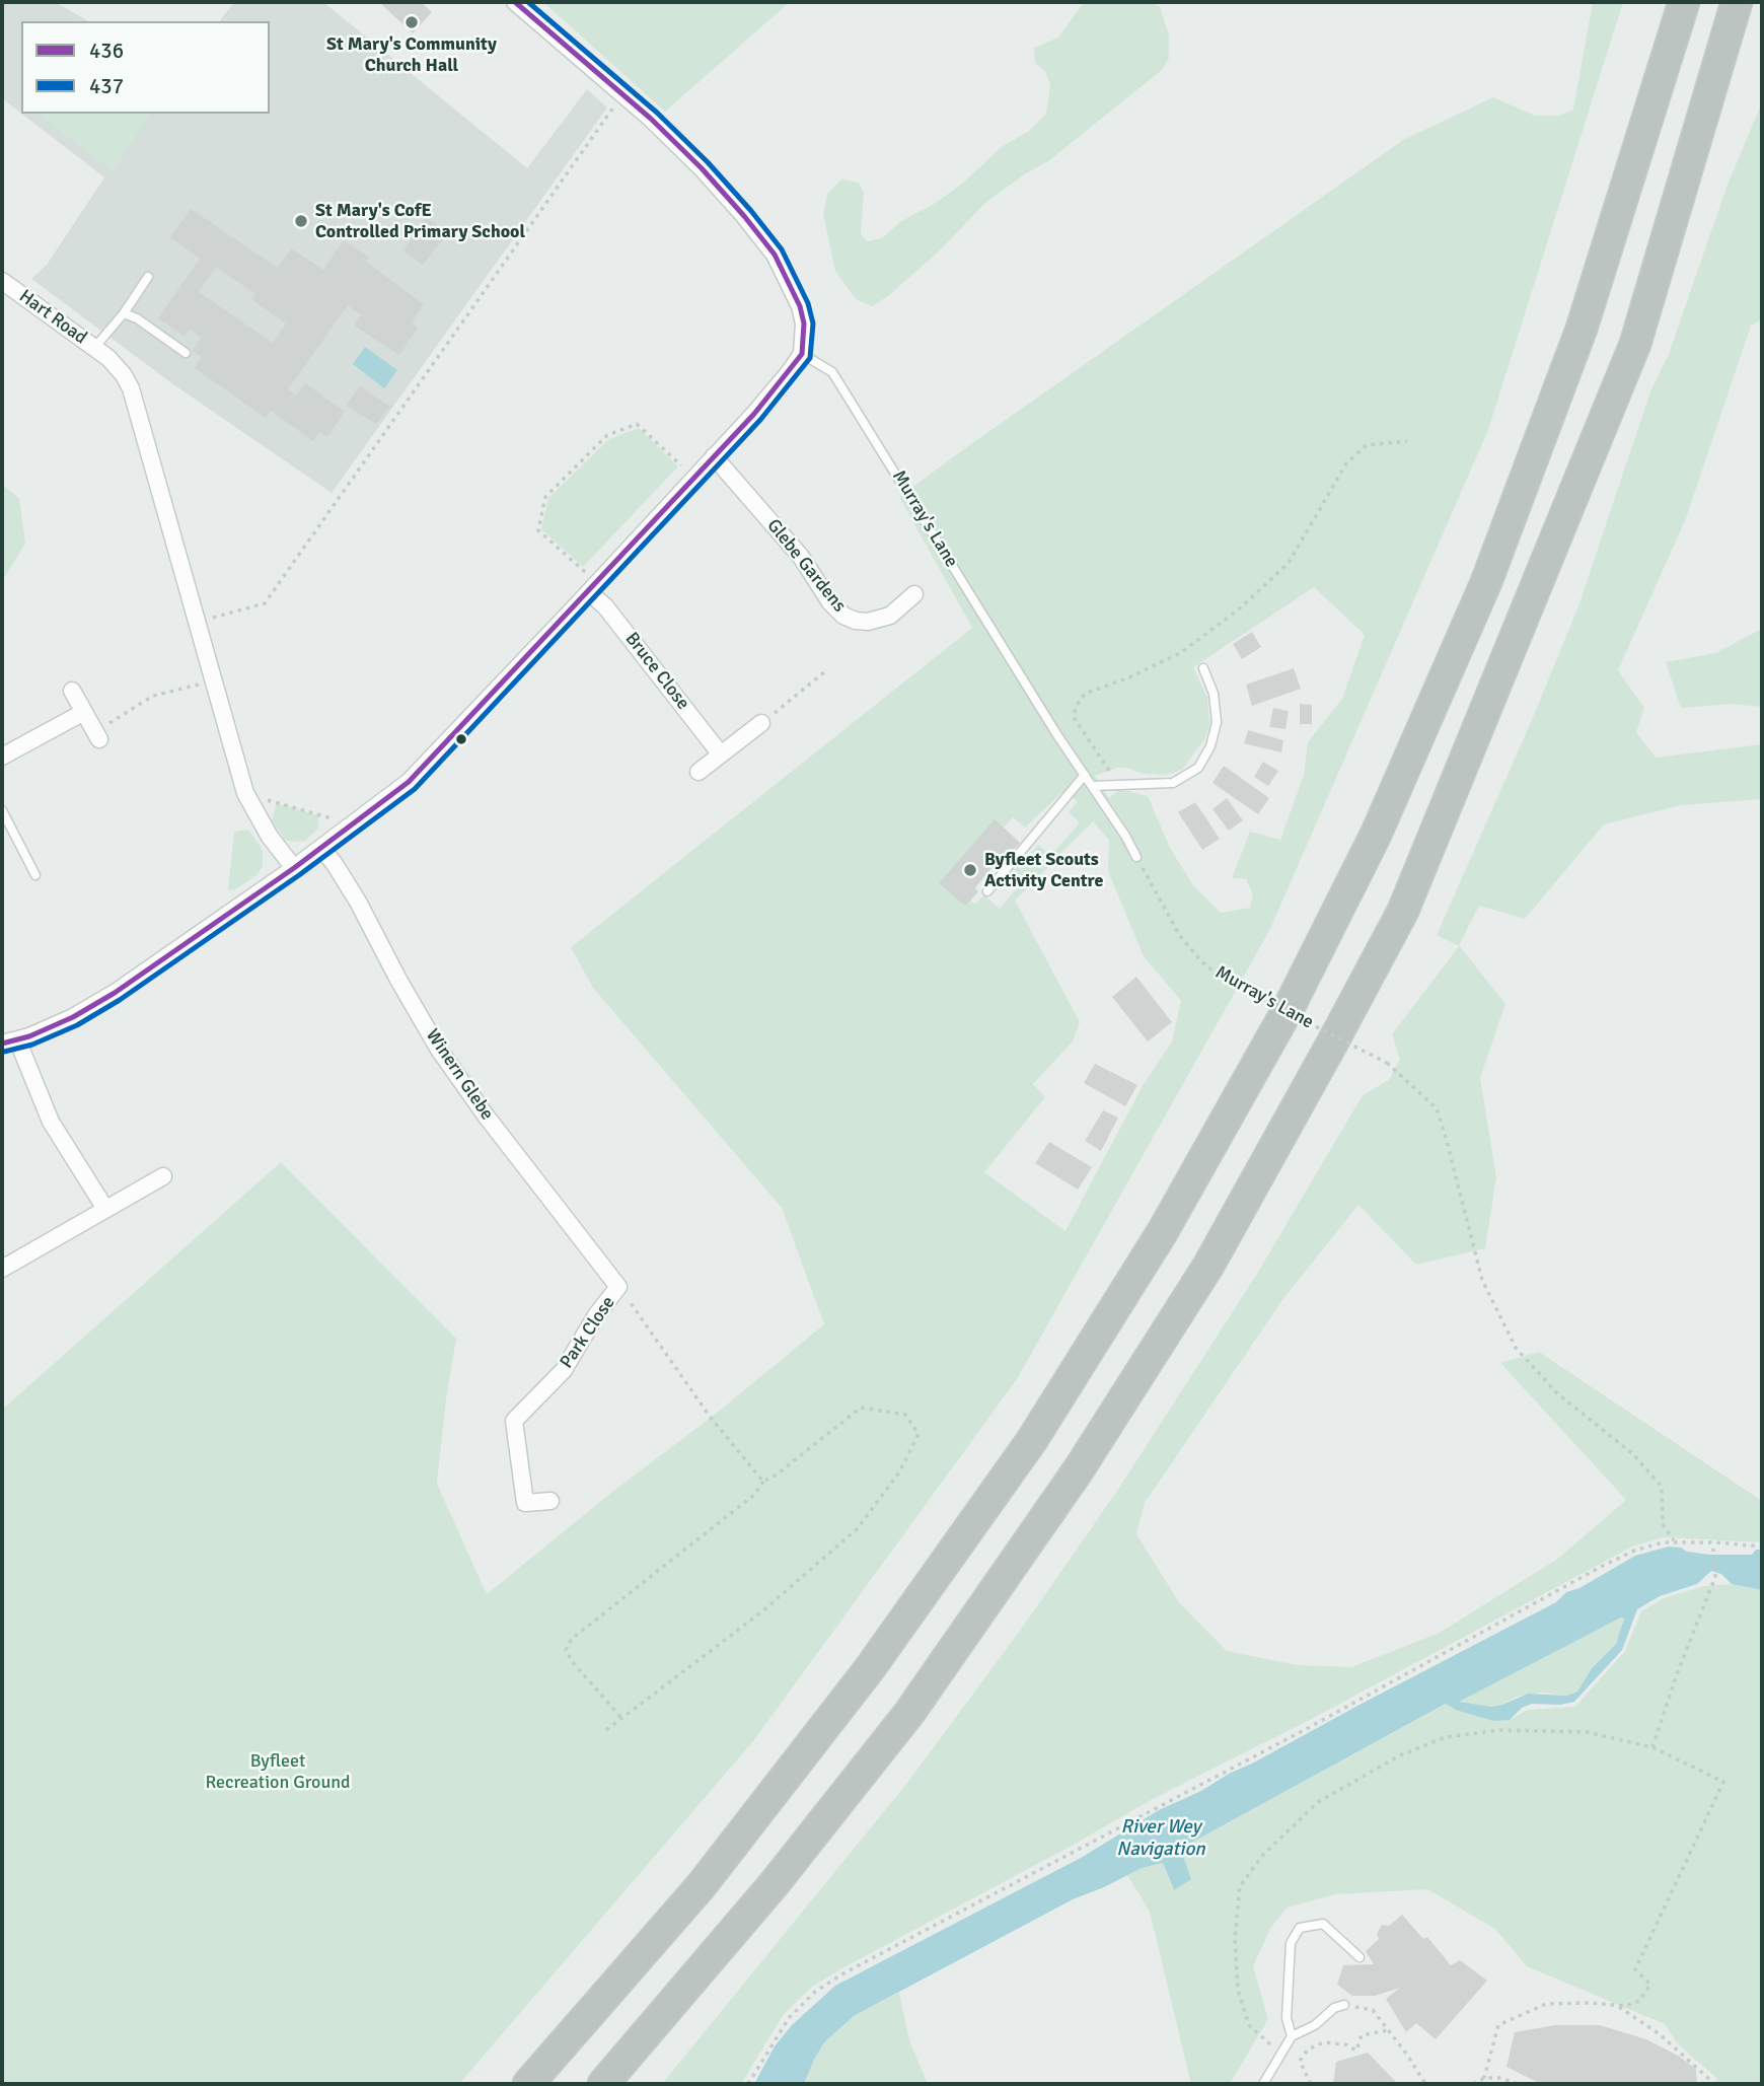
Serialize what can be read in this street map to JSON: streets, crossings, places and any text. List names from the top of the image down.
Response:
{
  "streets": {
    "street": [
      "Hart Road",
      "Glebe Gardens",
      "Bruce Close",
      "Winern Glebe",
      "Park Close"
    ],
    "lane": ["Murray's Lane"]
  },
  "crossings": [
    ["Winern Glebe", "Park Close"]
  ],
  "water": ["River Wey Navigation"],
  "parks": ["Byfleet Recreation Ground"],
  "places": ["St Mary's Community Church Hall", "St Mary's CofE Controlled Primary School", "Byfleet Scouts Activity Centre"],
  "lines": ["transit line 436", "transit line 437"],
  "legend": ["436", "437"]
}
